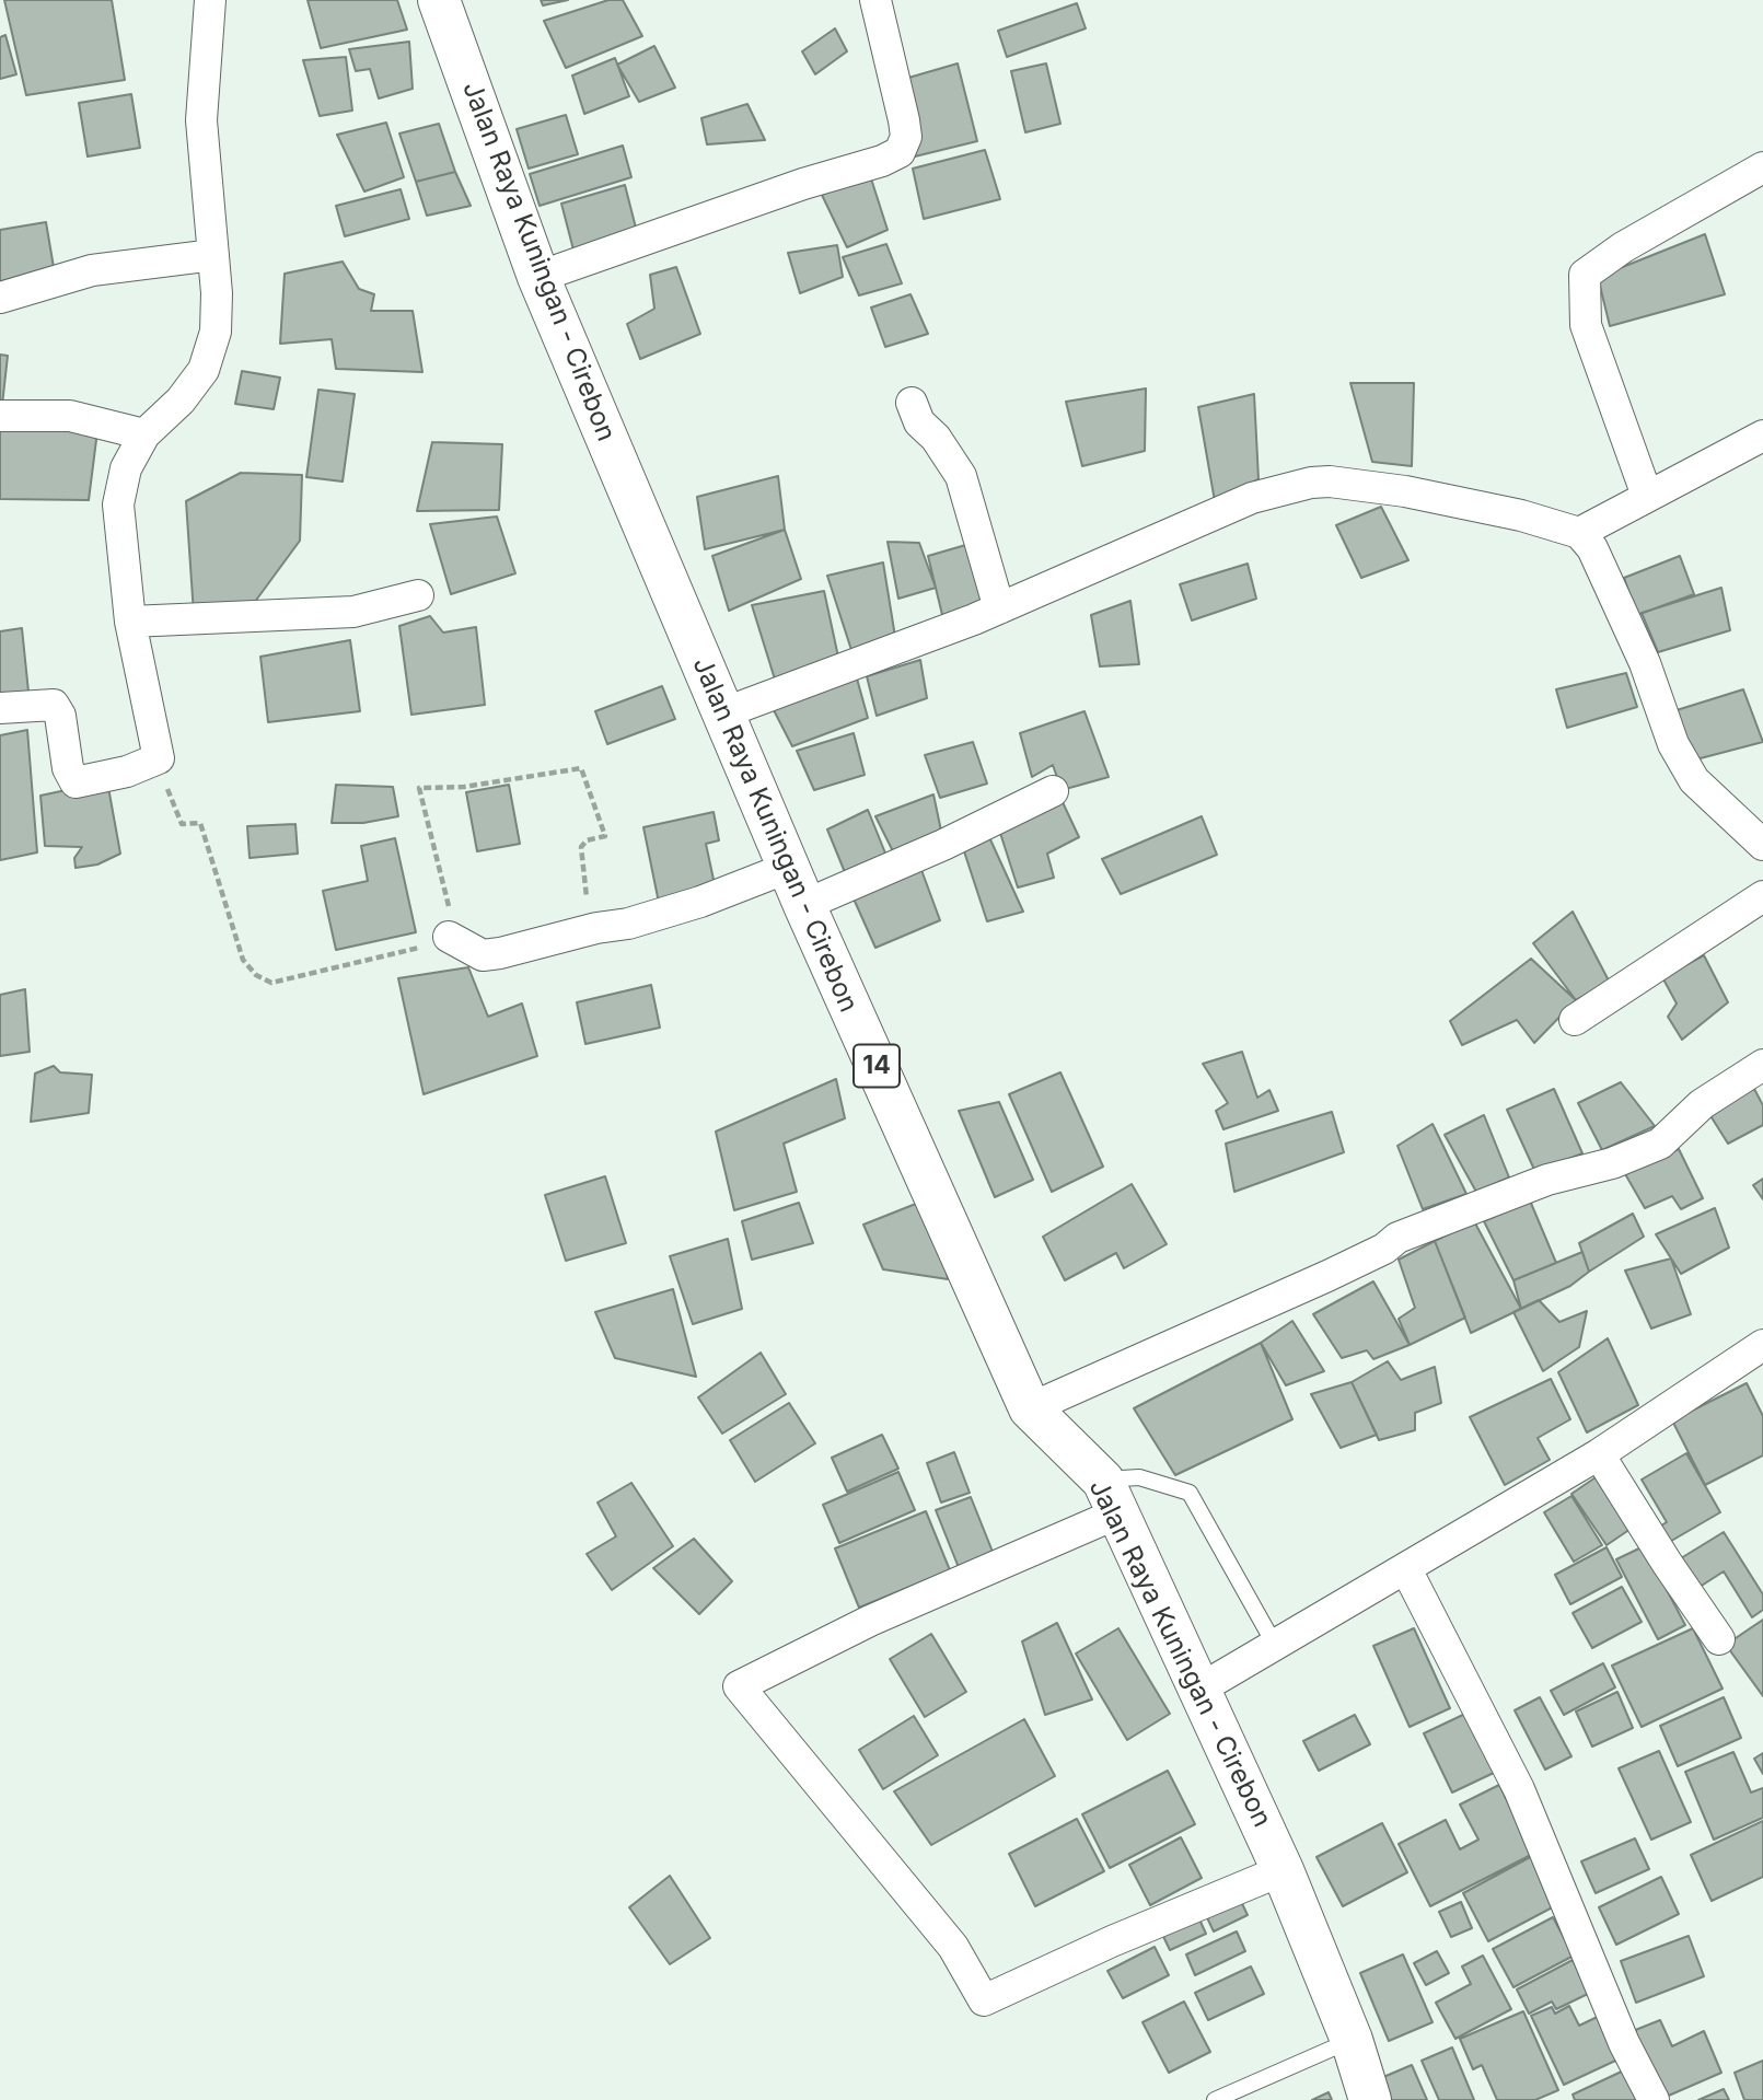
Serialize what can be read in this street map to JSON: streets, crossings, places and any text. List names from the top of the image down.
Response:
{
  "streets": {
    "highway": ["Jalan Raya Kuningan - Cirebon", "14"]
  }
}
